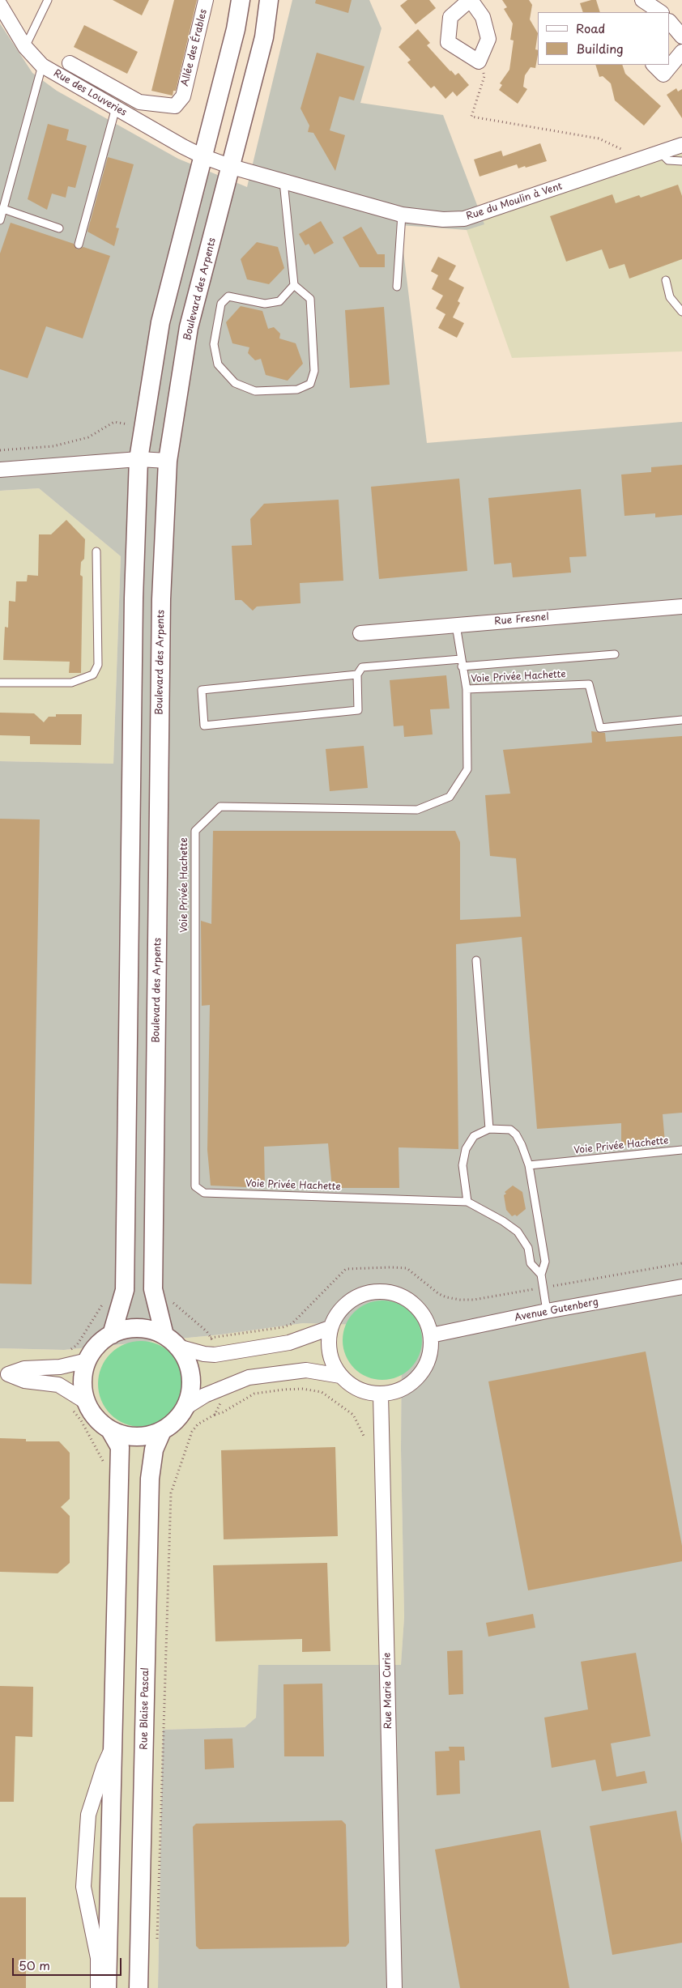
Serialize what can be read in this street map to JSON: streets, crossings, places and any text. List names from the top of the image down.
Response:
{
  "streets": {
    "street": [
      "Allée des Érables",
      "Rue des Louveries",
      "Rue du Moulin à Vent",
      "Boulevard des Arpents",
      "Rue Fresnel",
      "Avenue Gutenberg",
      "Rue Marie Curie",
      "Rue Blaise Pascal"
    ],
    "lane": ["Voie Privée Hachette"]
  },
  "crossings": [
    ["Rue des Louveries", "Rue du Moulin à Vent"],
    ["Rue du Moulin à Vent", "Boulevard des Arpents"],
    ["Boulevard des Arpents", "Rue Blaise Pascal"],
    ["Voie Privée Hachette", "Avenue Gutenberg"],
    ["Avenue Gutenberg", "Rue Marie Curie"]
  ],
  "legend": ["Road", "Building"],
  "scale_bar": "50 m"
}
